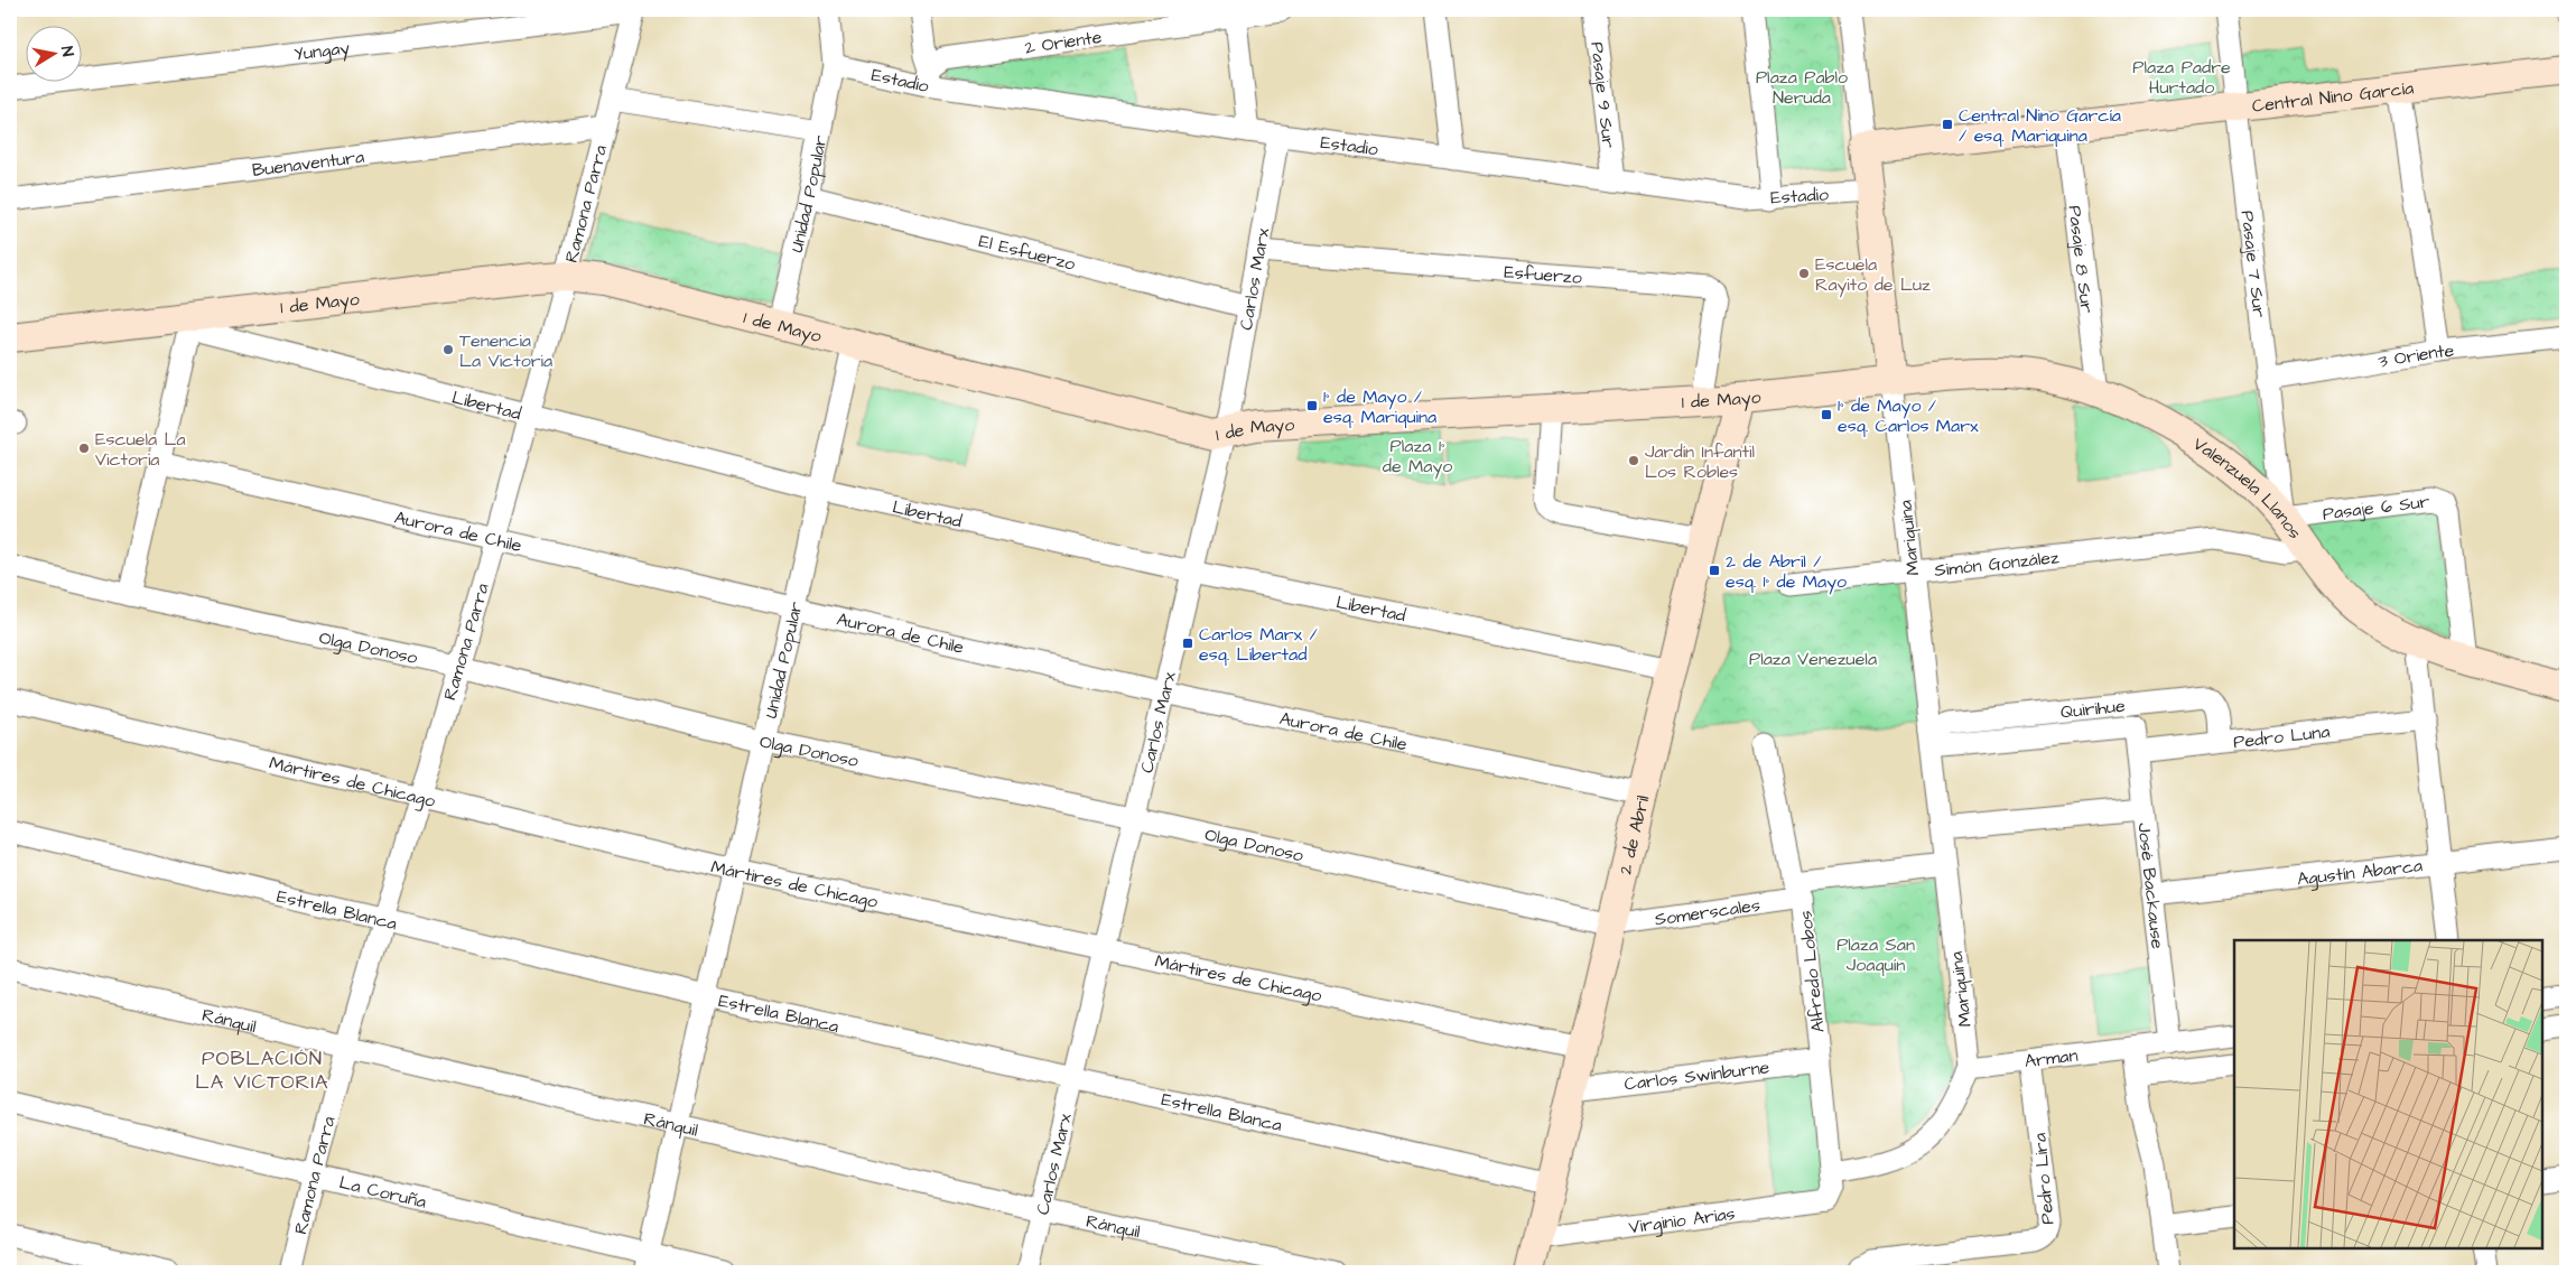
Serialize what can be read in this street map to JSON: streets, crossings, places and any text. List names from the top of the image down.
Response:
{
  "streets": {
    "street": [
      "2 Oriente",
      "Yungay",
      "Estadio",
      "Pasaje 9 Sur",
      "Central Nino García",
      "Buenaventura",
      "Unidad Popular",
      "Ramona Parra",
      "El Esfuerzo",
      "Pasaje 8 Sur",
      "Pasaje 7 Sur",
      "Esfuerzo",
      "Carlos Marx",
      "1 de Mayo",
      "3 Oriente",
      "Libertad",
      "Valenzuela Llanos",
      "Pasaje 6 Sur",
      "Aurora de Chile",
      "Mariquina",
      "Simón González",
      "Olga Donoso",
      "Quirihue",
      "Pedro Luna",
      "Mártires de Chicago",
      "2 de Abril",
      "Agustín Abarca",
      "José Backause",
      "Estrella Blanca",
      "Somerscales",
      "Alfredo Lobos",
      "Ránquil",
      "Arman",
      "Carlos Swinburne",
      "Pedro Lira",
      "La Coruña",
      "Virginio Arias"
    ]
  },
  "crossings": [
    ["2 Oriente", "Estadio"],
    ["Yungay", "Ramona Parra"],
    ["Estadio", "Pasaje 9 Sur"],
    ["Estadio", "Unidad Popular"],
    ["Estadio", "Carlos Marx"],
    ["Estadio", "Mariquina"],
    ["Central Nino García", "Pasaje 8 Sur"],
    ["Central Nino García", "Pasaje 7 Sur"],
    ["Central Nino García", "Mariquina"],
    ["Buenaventura", "Ramona Parra"],
    ["Unidad Popular", "El Esfuerzo"],
    ["Unidad Popular", "1 de Mayo"],
    ["Unidad Popular", "Libertad"],
    ["Unidad Popular", "Aurora de Chile"],
    ["Unidad Popular", "Olga Donoso"],
    ["Unidad Popular", "Mártires de Chicago"],
    ["Unidad Popular", "Estrella Blanca"],
    ["Unidad Popular", "Ránquil"],
    ["Unidad Popular", "La Coruña"],
    ["Ramona Parra", "1 de Mayo"],
    ["Ramona Parra", "Libertad"],
    ["Ramona Parra", "Aurora de Chile"],
    ["Ramona Parra", "Olga Donoso"],
    ["Ramona Parra", "Mártires de Chicago"],
    ["Ramona Parra", "Estrella Blanca"],
    ["Ramona Parra", "Ránquil"],
    ["Ramona Parra", "La Coruña"],
    ["El Esfuerzo", "Carlos Marx"],
    ["Pasaje 8 Sur", "Valenzuela Llanos"],
    ["Pasaje 7 Sur", "3 Oriente"],
    ["Pasaje 7 Sur", "Valenzuela Llanos"],
    ["Pasaje 7 Sur", "Pasaje 6 Sur"],
    ["Esfuerzo", "Carlos Marx"],
    ["Esfuerzo", "1 de Mayo"],
    ["Carlos Marx", "1 de Mayo"],
    ["Carlos Marx", "Libertad"],
    ["Carlos Marx", "Aurora de Chile"],
    ["Carlos Marx", "Olga Donoso"],
    ["Carlos Marx", "Mártires de Chicago"],
    ["Carlos Marx", "Estrella Blanca"],
    ["Carlos Marx", "Ránquil"],
    ["1 de Mayo", "Libertad"],
    ["1 de Mayo", "Valenzuela Llanos"],
    ["1 de Mayo", "Mariquina"],
    ["1 de Mayo", "2 de Abril"],
    ["Libertad", "2 de Abril"],
    ["Valenzuela Llanos", "Pasaje 6 Sur"],
    ["Valenzuela Llanos", "Mariquina"],
    ["Valenzuela Llanos", "Simón González"],
    ["Aurora de Chile", "2 de Abril"],
    ["Mariquina", "Simón González"],
    ["Mariquina", "Quirihue"],
    ["Mariquina", "José Backause"],
    ["Mariquina", "Somerscales"],
    ["Mariquina", "Arman"],
    ["Olga Donoso", "2 de Abril"],
    ["Olga Donoso", "Somerscales"],
    ["Quirihue", "Pedro Luna"],
    ["Quirihue", "José Backause"],
    ["Pedro Luna", "José Backause"],
    ["Mártires de Chicago", "2 de Abril"],
    ["2 de Abril", "Estrella Blanca"],
    ["2 de Abril", "Somerscales"],
    ["2 de Abril", "Carlos Swinburne"],
    ["2 de Abril", "Virginio Arias"],
    ["Agustín Abarca", "José Backause"],
    ["José Backause", "Arman"],
    ["Somerscales", "Alfredo Lobos"],
    ["Alfredo Lobos", "Carlos Swinburne"],
    ["Alfredo Lobos", "Virginio Arias"],
    ["Arman", "Pedro Lira"]
  ],
  "districts": ["POBLACIÓN LA VICTORIA"],
  "parks": [
    "Plaza Padre Hurtado",
    "Plaza Pablo Neruda",
    "Plaza 1° de Mayo",
    "Plaza Venezuela",
    "Plaza San Joaquín"
  ],
  "places": {
    "transit": [
      "Central Nino García / esq. Mariquina",
      "1° de Mayo / esq. Mariquina",
      "1° de Mayo / esq. Carlos Marx",
      "2 de Abril / esq. 1° de Mayo",
      "Carlos Marx / esq. Libertad"
    ],
    "other": [
      "Escuela Rayito de Luz",
      "Tenencia La Victoria",
      "Escuela La Victoria",
      "Jardín Infantil Los Robles"
    ]
  },
  "north": "right"
}
